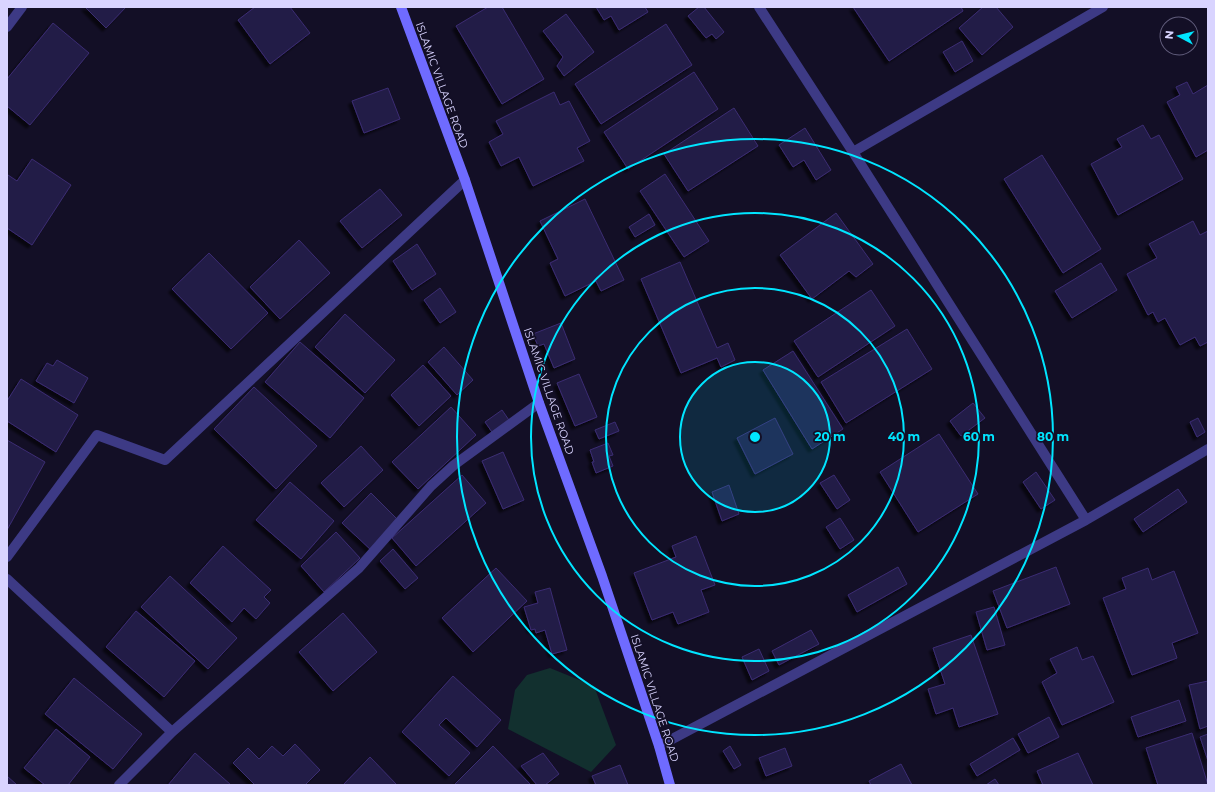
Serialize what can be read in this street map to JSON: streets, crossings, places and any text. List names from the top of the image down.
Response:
{
  "streets": {
    "street": ["ISLAMIC VILLAGE ROAD"]
  },
  "north": "left",
  "rings": [
    "20 m",
    "40 m",
    "60 m",
    "80 m"
  ]
}
